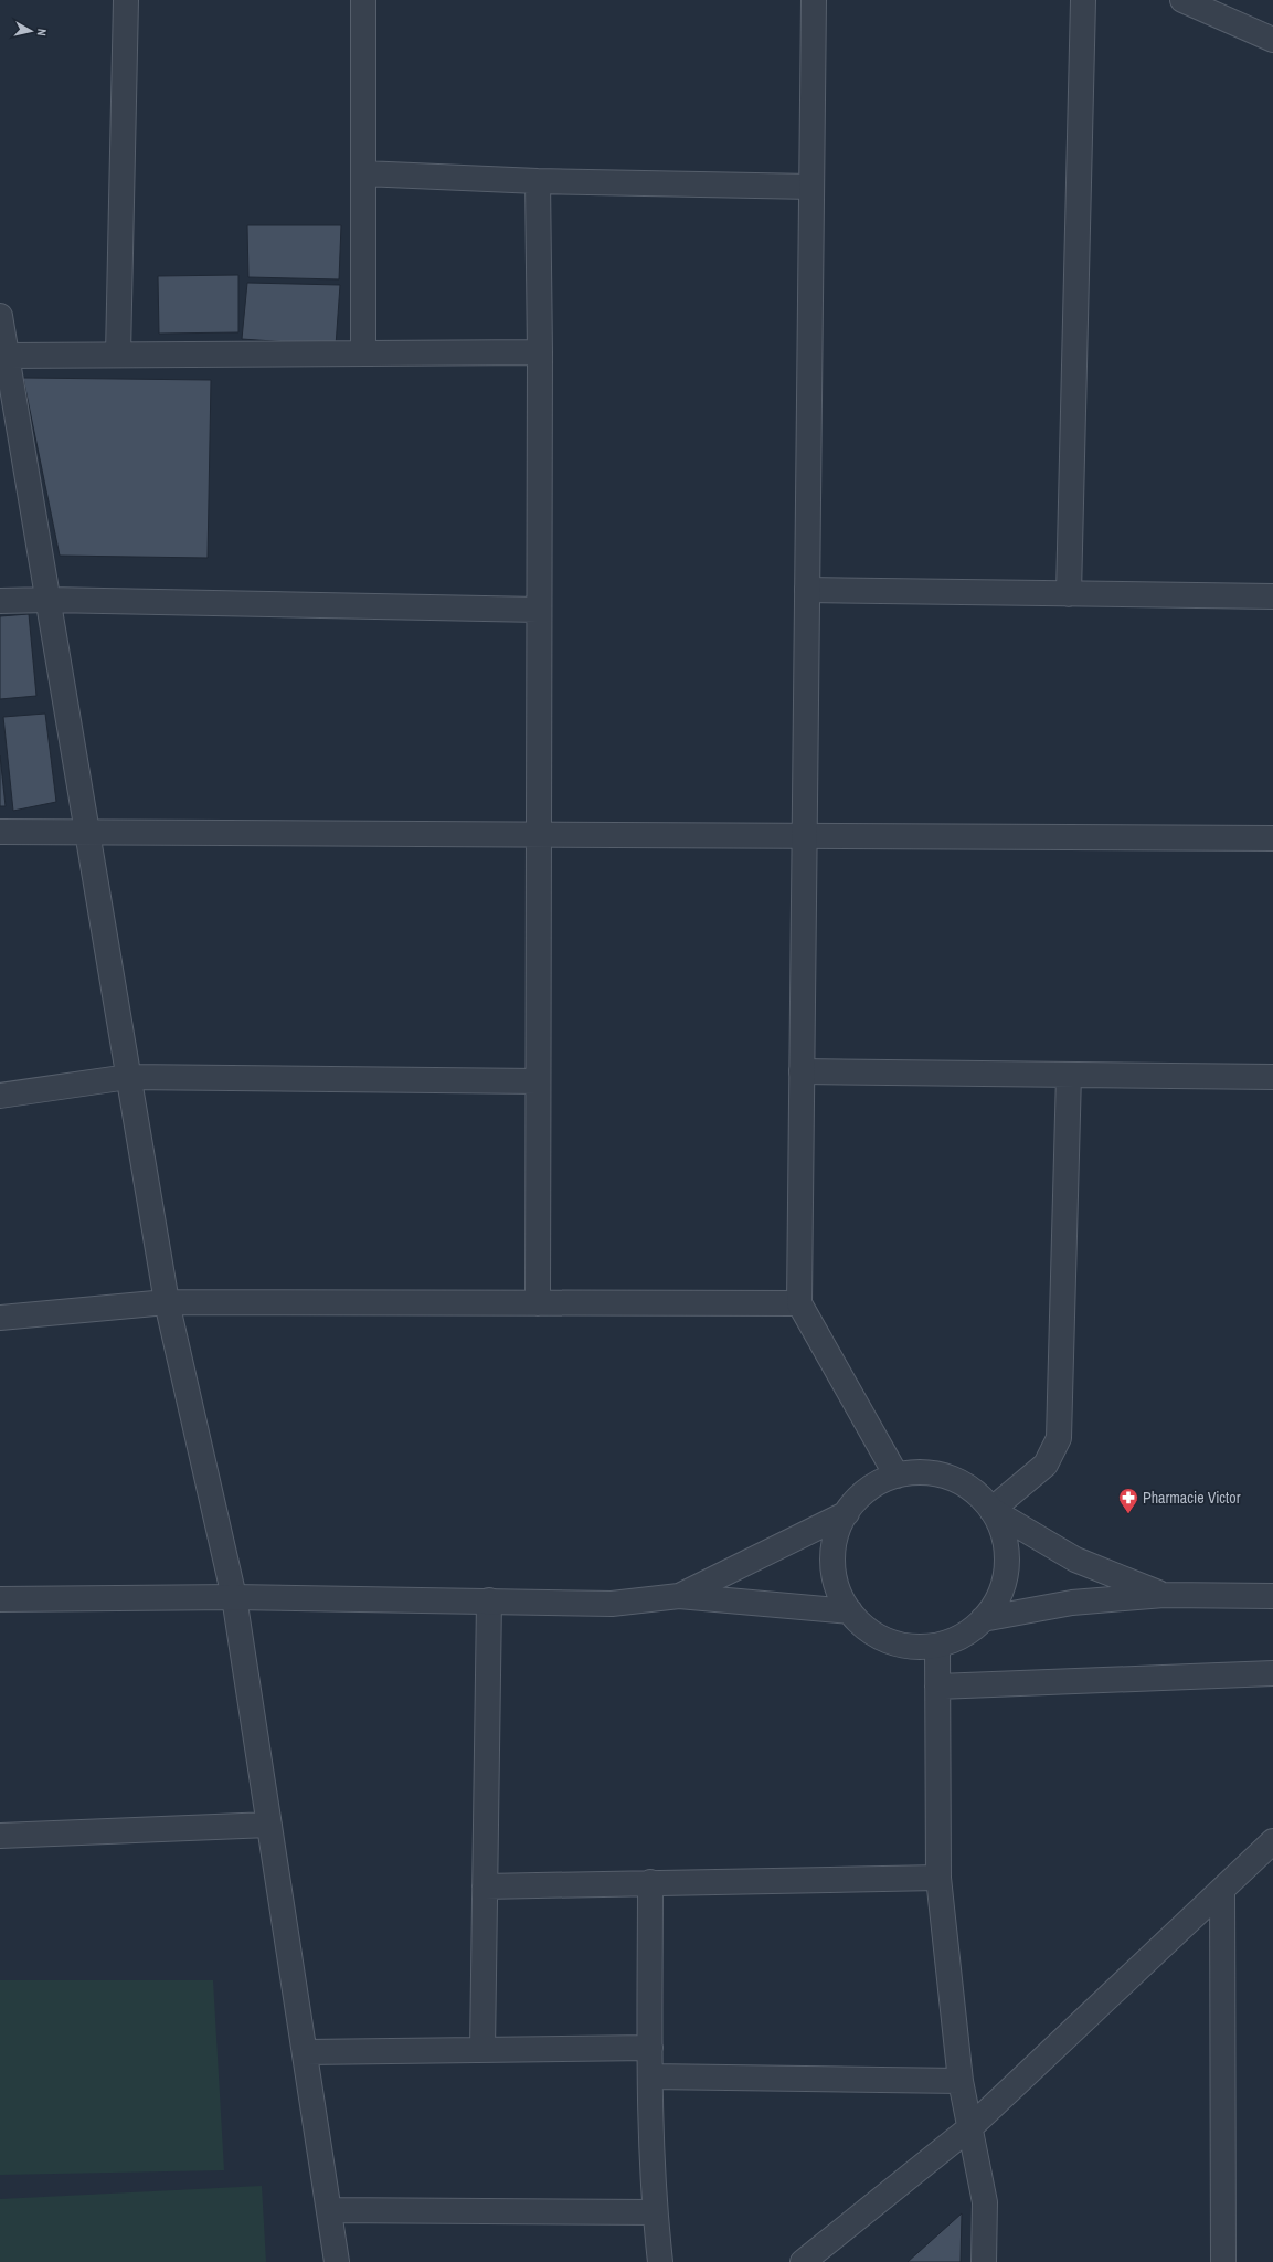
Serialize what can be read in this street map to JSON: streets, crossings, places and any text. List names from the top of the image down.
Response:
{
  "places": {
    "pharmacy": ["Pharmacie Victor"]
  },
  "north": "right"
}
